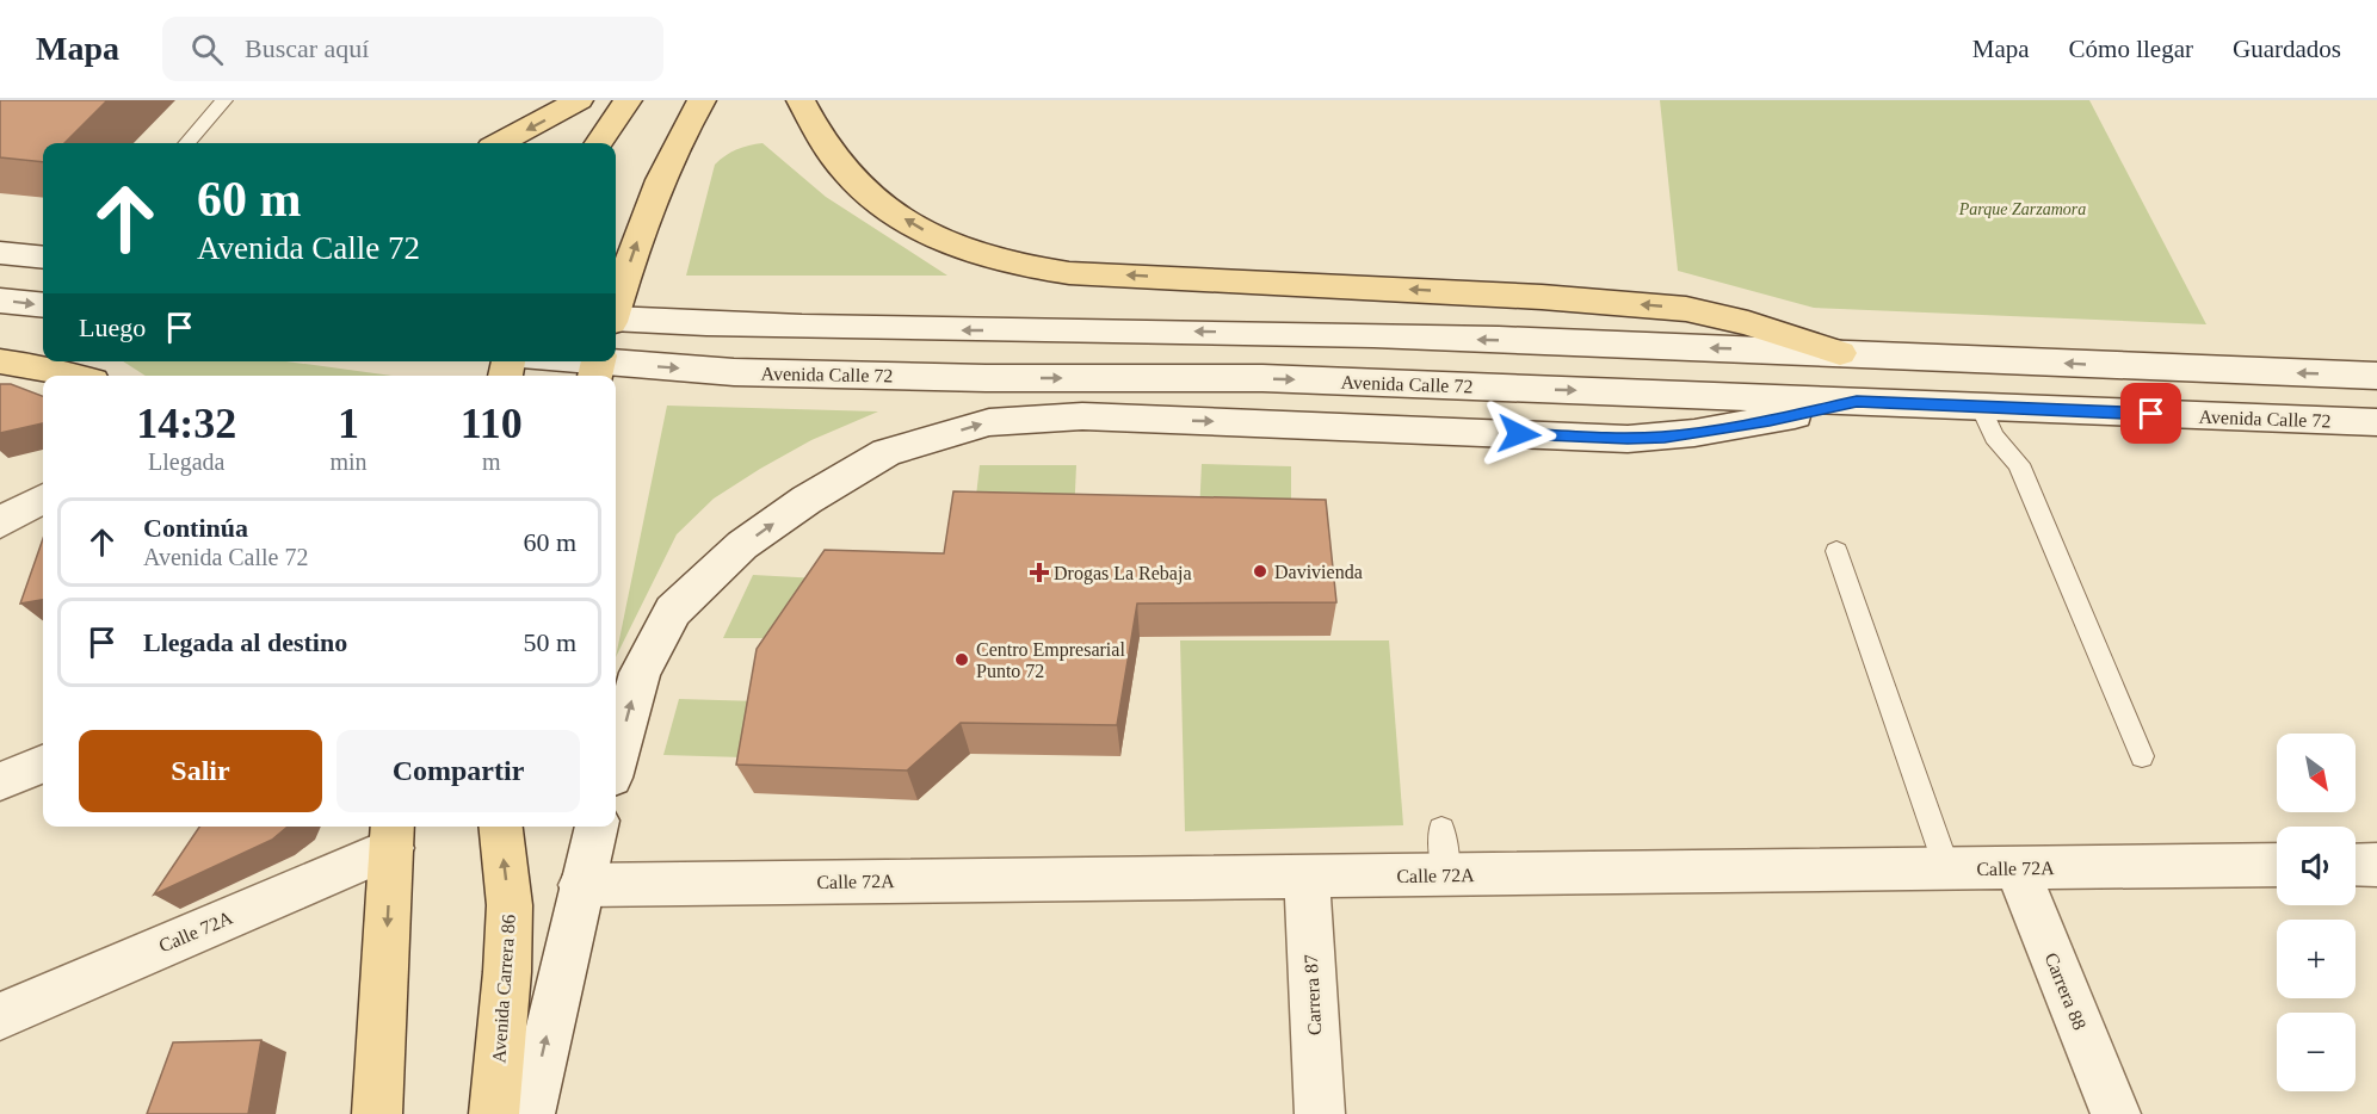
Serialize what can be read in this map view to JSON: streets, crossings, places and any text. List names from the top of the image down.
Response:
{
  "streets": {
    "main road": [
      "Avenida Calle 72",
      "Calle 72A",
      "Avenida Carrera 86",
      "Carrera 88",
      "Carrera 87"
    ]
  },
  "crossings": [
    ["Calle 72A", "Carrera 88"],
    ["Calle 72A", "Carrera 87"]
  ],
  "parks": ["Parque Zarzamora"],
  "places": {
    "other": ["Davivienda", "Centro Empresarial Punto 72"],
    "health": ["Drogas La Rebaja"]
  },
  "north": "bottom right",
  "page": {
    "header": "Mapa",
    "search": "Buscar aquí",
    "nav": ["Mapa", "Cómo llegar", "Guardados"],
    "turn": ["60 m", "Avenida Calle 72"],
    "then": "Luego",
    "eta": [
      "14:32",
      "Llegada",
      "1",
      "min",
      "110",
      "m"
    ],
    "list": [
      {
        "name": "Continúa",
        "note": "Avenida Calle 72",
        "value": "60 m"
      },
      {
        "name": "Llegada al destino",
        "value": "50 m"
      }
    ],
    "buttons": ["Salir", "Compartir"],
    "map_buttons": ["+", "−"]
  }
}
